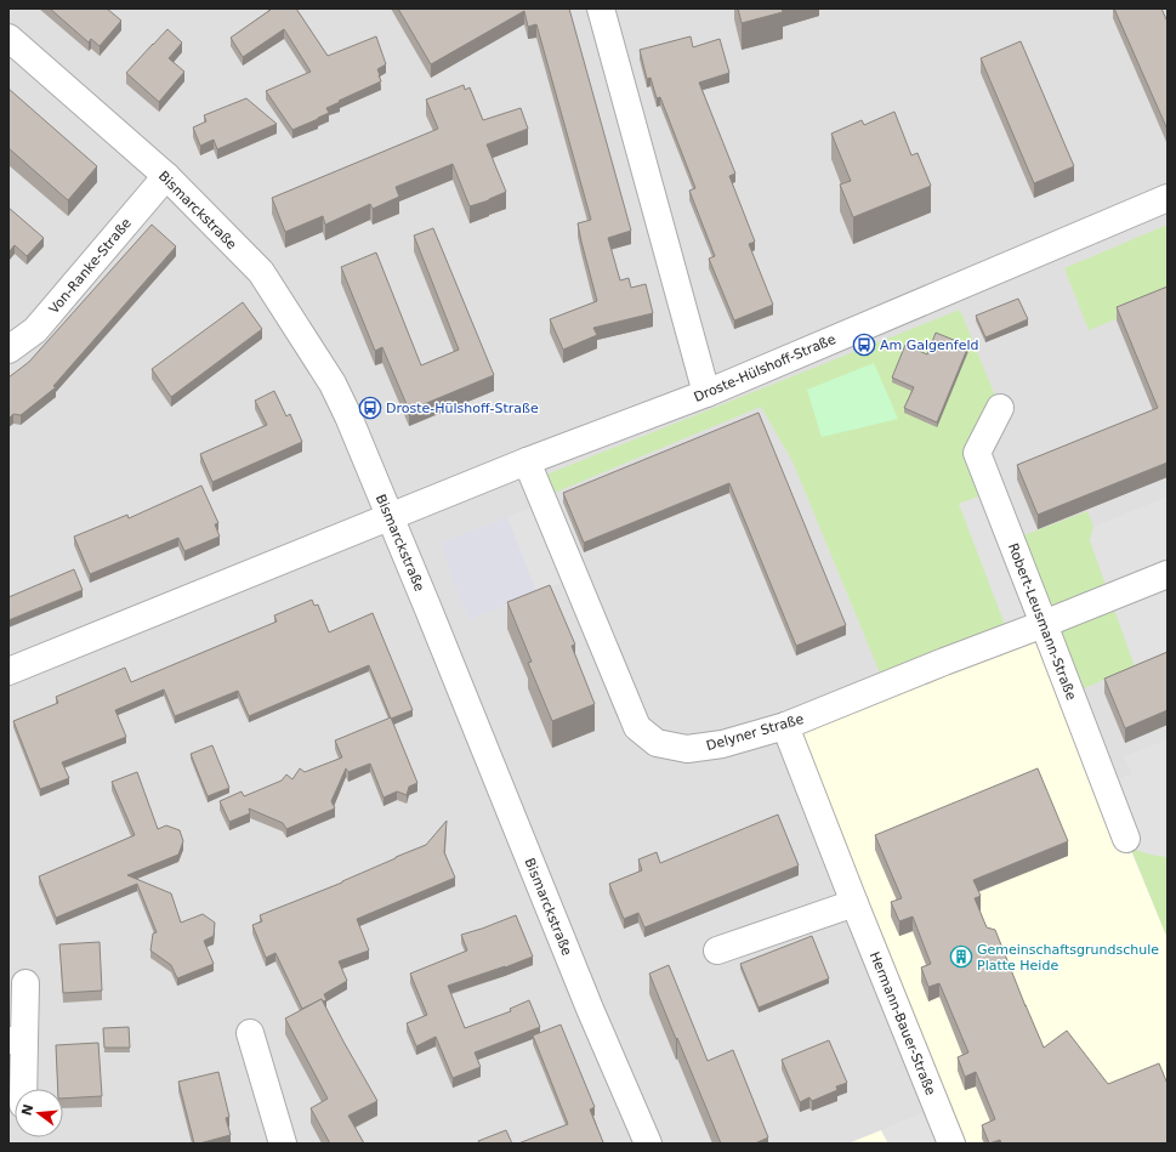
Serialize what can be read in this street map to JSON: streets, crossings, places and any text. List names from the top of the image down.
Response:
{
  "streets": {
    "street": [
      "Bismarckstraße",
      "Von-Ranke-Straße",
      "Droste-Hülshoff-Straße",
      "Robert-Leusmann-Straße",
      "Delyner Straße",
      "Hermann-Bauer-Straße"
    ]
  },
  "crossings": [
    ["Bismarckstraße", "Von-Ranke-Straße"],
    ["Bismarckstraße", "Droste-Hülshoff-Straße"],
    ["Droste-Hülshoff-Straße", "Delyner Straße"],
    ["Robert-Leusmann-Straße", "Delyner Straße"],
    ["Delyner Straße", "Hermann-Bauer-Straße"]
  ],
  "places": {
    "bus stop": ["Am Galgenfeld", "Droste-Hülshoff-Straße"],
    "building": ["Gemeinschaftsgrundschule Platte Heide"]
  },
  "north": "left"
}
